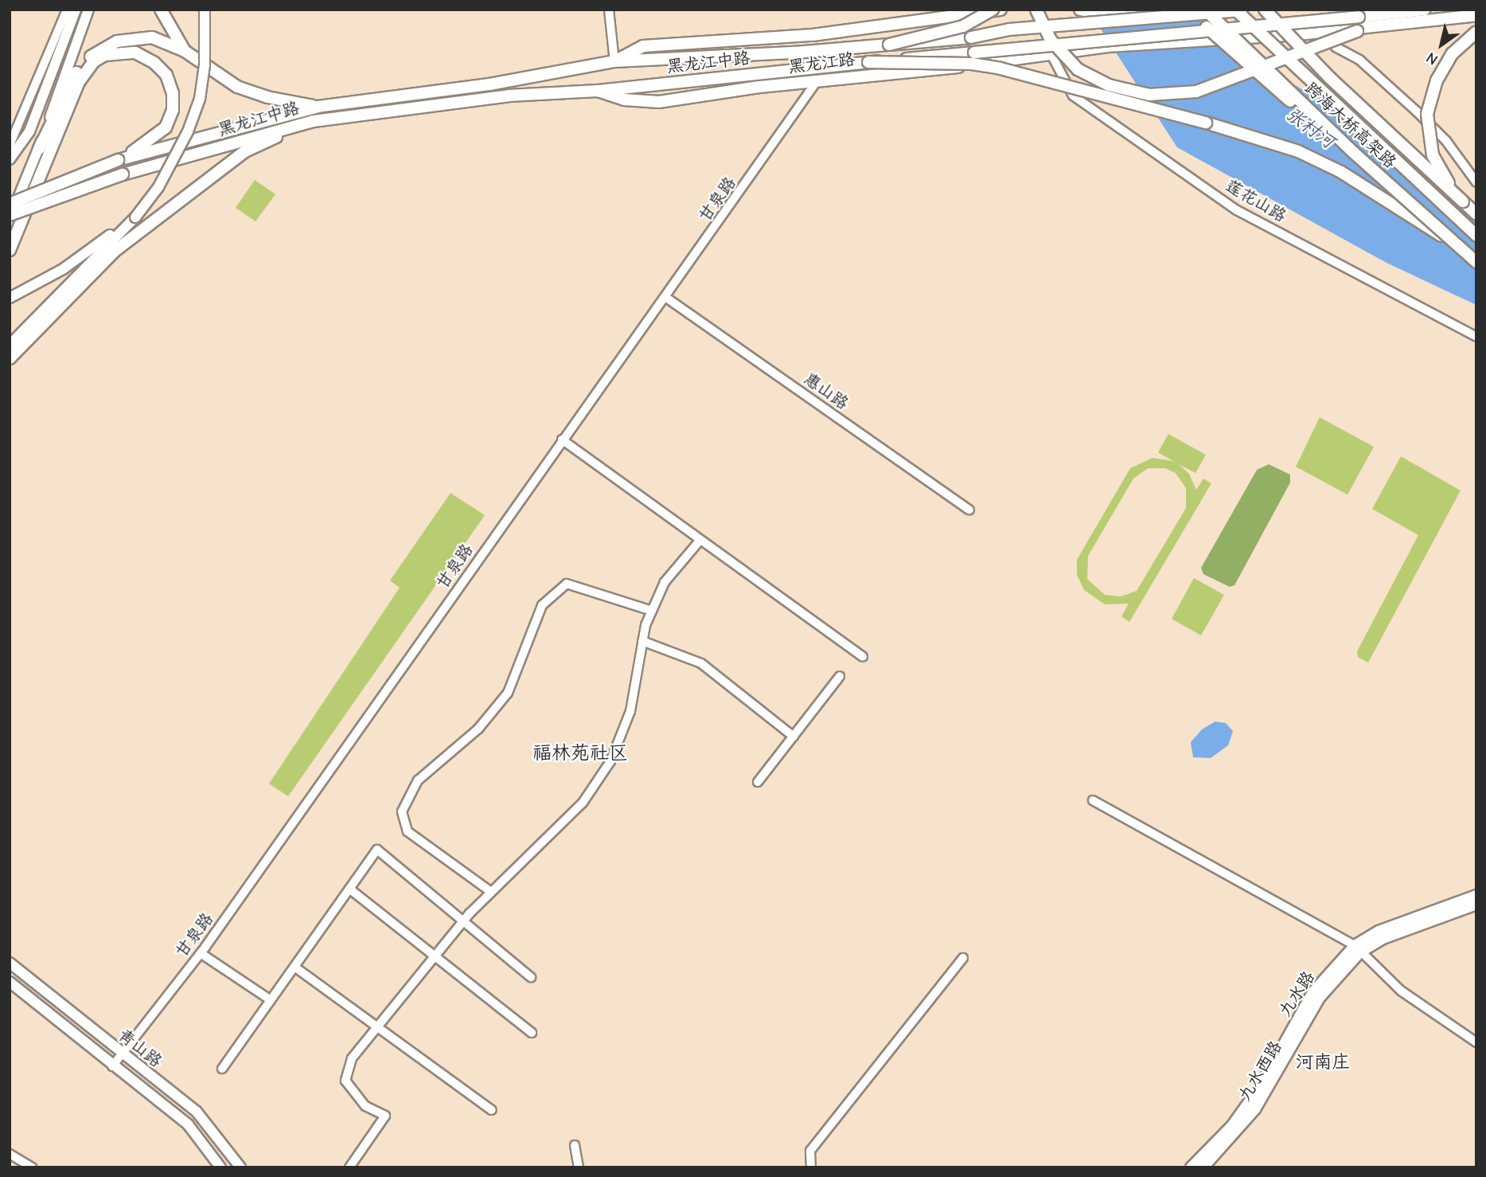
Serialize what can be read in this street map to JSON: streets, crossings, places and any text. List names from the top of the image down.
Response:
{
  "streets": {
    "highway": ["黑龙江中路", "黑龙江路", "跨海大桥高架路"],
    "main road": ["九水路", "青山路", "九水西路"],
    "street": ["甘泉路", "莲花山路", "惠山路"]
  },
  "crossings": [
    ["黑龙江中路", "黑龙江路"],
    ["黑龙江路", "甘泉路"],
    ["黑龙江路", "莲花山路"],
    ["甘泉路", "惠山路"],
    ["甘泉路", "青山路"],
    ["九水路", "九水西路"]
  ],
  "districts": ["福林苑社区", "河南庄"],
  "water": ["张村河"],
  "north": "bottom left"
}
